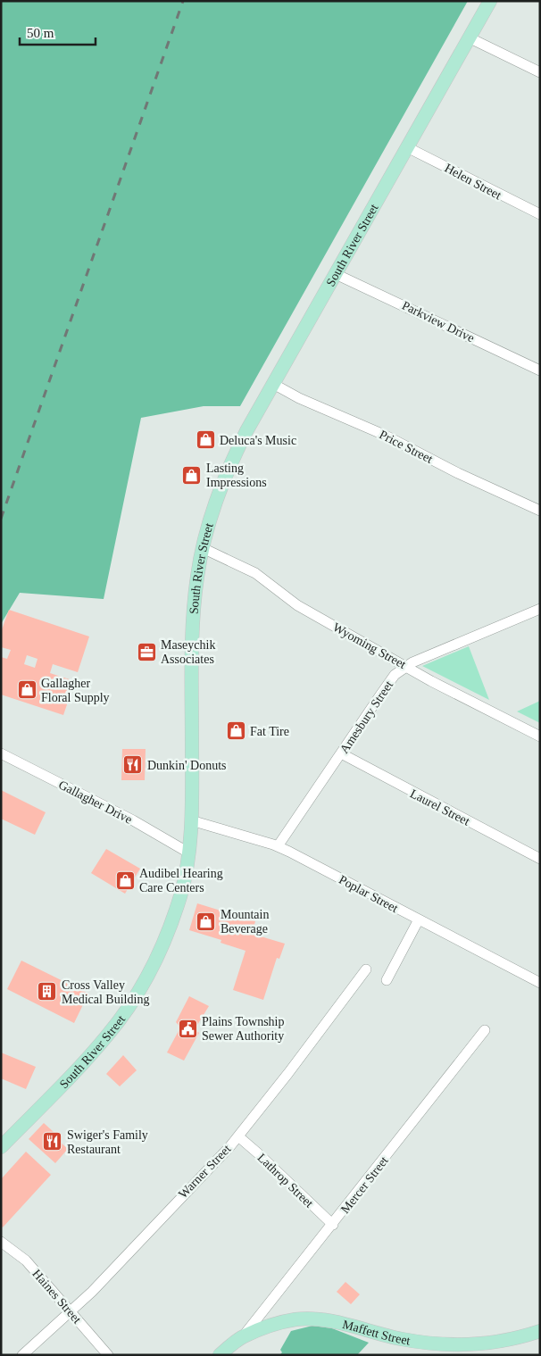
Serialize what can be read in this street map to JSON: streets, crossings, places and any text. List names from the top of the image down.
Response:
{
  "streets": {
    "main road": ["South River Street", "Maffett Street"],
    "street": [
      "Helen Street",
      "Parkview Drive",
      "Price Street",
      "Wyoming Street",
      "Amesbury Street",
      "Gallagher Drive",
      "Laurel Street",
      "Poplar Street",
      "Warner Street",
      "Lathrop Street",
      "Mercer Street",
      "Haines Street"
    ]
  },
  "crossings": [
    ["Helen Street", "South River Street"],
    ["South River Street", "Parkview Drive"],
    ["South River Street", "Price Street"],
    ["South River Street", "Wyoming Street"],
    ["South River Street", "Gallagher Drive"],
    ["South River Street", "Poplar Street"],
    ["Wyoming Street", "Amesbury Street"],
    ["Amesbury Street", "Laurel Street"],
    ["Amesbury Street", "Poplar Street"],
    ["Warner Street", "Lathrop Street"],
    ["Warner Street", "Haines Street"],
    ["Lathrop Street", "Mercer Street"],
    ["Mercer Street", "Maffett Street"]
  ],
  "places": {
    "shop": [
      "Deluca's Music",
      "Lasting Impressions",
      "Gallagher Floral Supply",
      "Fat Tire",
      "Audibel Hearing Care Centers",
      "Mountain Beverage"
    ],
    "office": ["Maseychik Associates"],
    "restaurant": ["Dunkin' Donuts", "Swiger's Family Restaurant"],
    "building": ["Cross Valley Medical Building"],
    "public building": ["Plains Township Sewer Authority"]
  },
  "scale_bar": "50 m"
}
